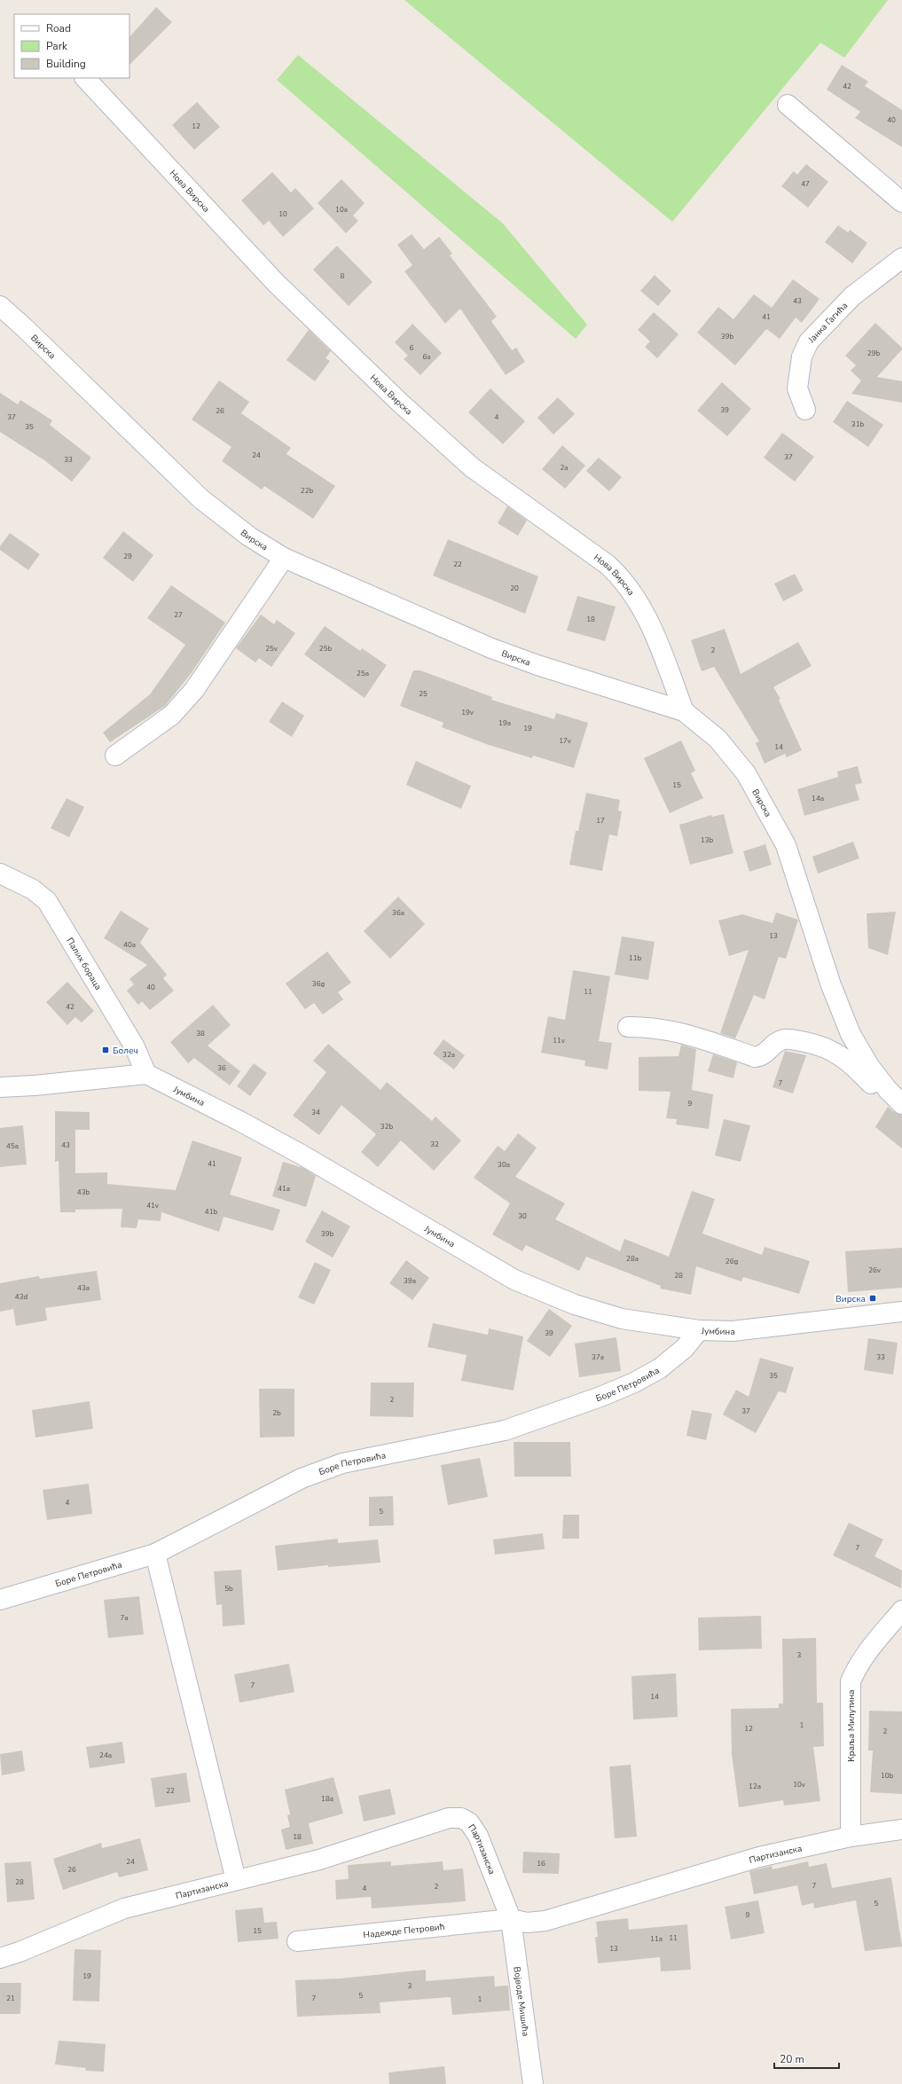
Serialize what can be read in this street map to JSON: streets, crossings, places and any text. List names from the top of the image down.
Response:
{
  "streets": {
    "street": [
      "Нова Вирска",
      "Јанка Гагића",
      "Вирска",
      "Палих бораца",
      "Јумбина",
      "Боре Петровића",
      "Краља Милутина",
      "Партизанска",
      "Надежде Петровић",
      "Војводе Мишића"
    ]
  },
  "crossings": [
    ["Нова Вирска", "Вирска"],
    ["Палих бораца", "Јумбина"],
    ["Јумбина", "Боре Петровића"],
    ["Краља Милутина", "Партизанска"],
    ["Партизанска", "Надежде Петровић"],
    ["Партизанска", "Војводе Мишића"],
    ["Надежде Петровић", "Војводе Мишића"]
  ],
  "places": {
    "transit": ["Болеч", "Вирска"]
  },
  "house_numbers": [
    "42",
    "40",
    "12",
    "47",
    "10a",
    "10",
    "8",
    "43",
    "41",
    "39b",
    "6",
    "29b",
    "6a",
    "39",
    "26",
    "37",
    "4",
    "31b",
    "35",
    "24",
    "37",
    "33",
    "2a",
    "22b",
    "29",
    "22",
    "20",
    "27",
    "18",
    "25v",
    "25b",
    "2",
    "25a",
    "25",
    "19v",
    "19a",
    "19",
    "17v",
    "14",
    "15",
    "14a",
    "17",
    "13b",
    "36a",
    "13",
    "40a",
    "11b",
    "36g",
    "40",
    "11",
    "42",
    "38",
    "11v",
    "32a",
    "36",
    "7",
    "9",
    "34",
    "32b",
    "32",
    "43",
    "45a",
    "41",
    "30a",
    "41a",
    "43b",
    "41v",
    "41b",
    "30",
    "39b",
    "28a",
    "26g",
    "26v",
    "28",
    "39a",
    "43a",
    "43d",
    "39",
    "37a",
    "33",
    "35",
    "2",
    "37",
    "2b",
    "4",
    "5",
    "7",
    "5b",
    "7a",
    "3",
    "7",
    "14",
    "1",
    "12",
    "2",
    "24a",
    "10b",
    "10v",
    "12a",
    "22",
    "18a",
    "18",
    "24",
    "16",
    "26",
    "28",
    "7",
    "2",
    "4",
    "5",
    "9",
    "15",
    "11",
    "11a",
    "13",
    "19",
    "3",
    "5",
    "21",
    "7",
    "1"
  ],
  "legend": ["Road", "Park", "Building"],
  "scale_bar": "20 m"
}
